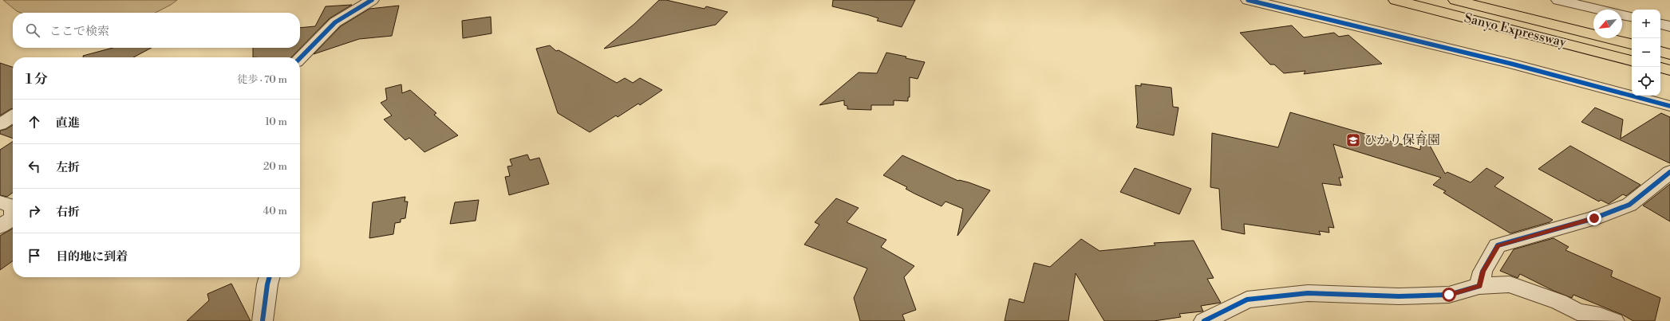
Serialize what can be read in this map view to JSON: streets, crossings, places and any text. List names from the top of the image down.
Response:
{
  "streets": {
    "highway": ["Sanyo Expressway"]
  },
  "places": {
    "school or university": ["ひかり保育園"]
  },
  "north": "bottom left",
  "page": {
    "map_buttons": ["+", "−"],
    "search": "ここで検索",
    "heading": ["1 分", "徒歩 · 70 m"],
    "list": [
      ["直進", "10 m"],
      ["左折", "20 m"],
      ["右折", "40 m"],
      "目的地に到着"
    ]
  }
}
